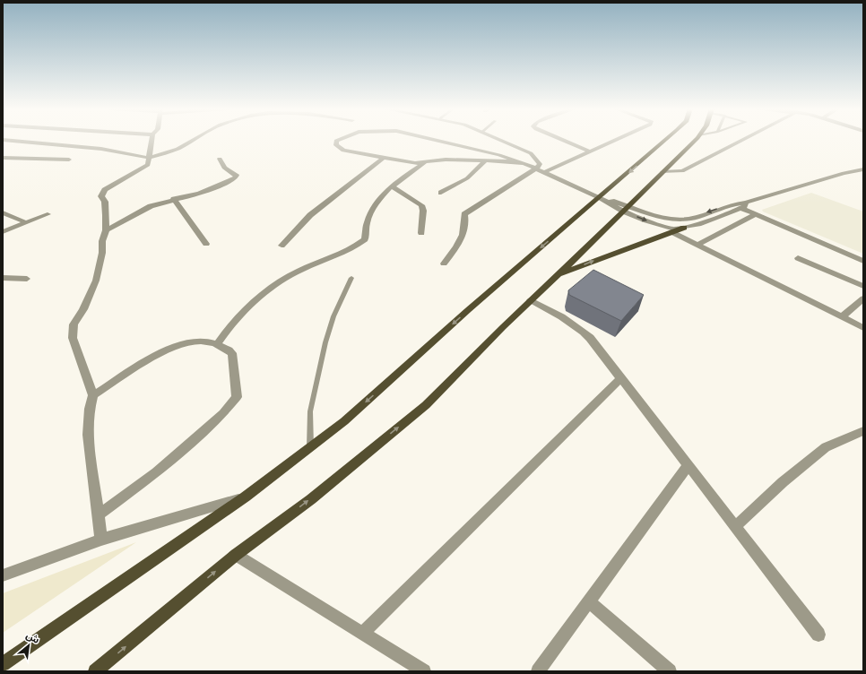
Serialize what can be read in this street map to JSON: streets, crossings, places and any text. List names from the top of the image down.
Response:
{
  "north": "top right"
}
